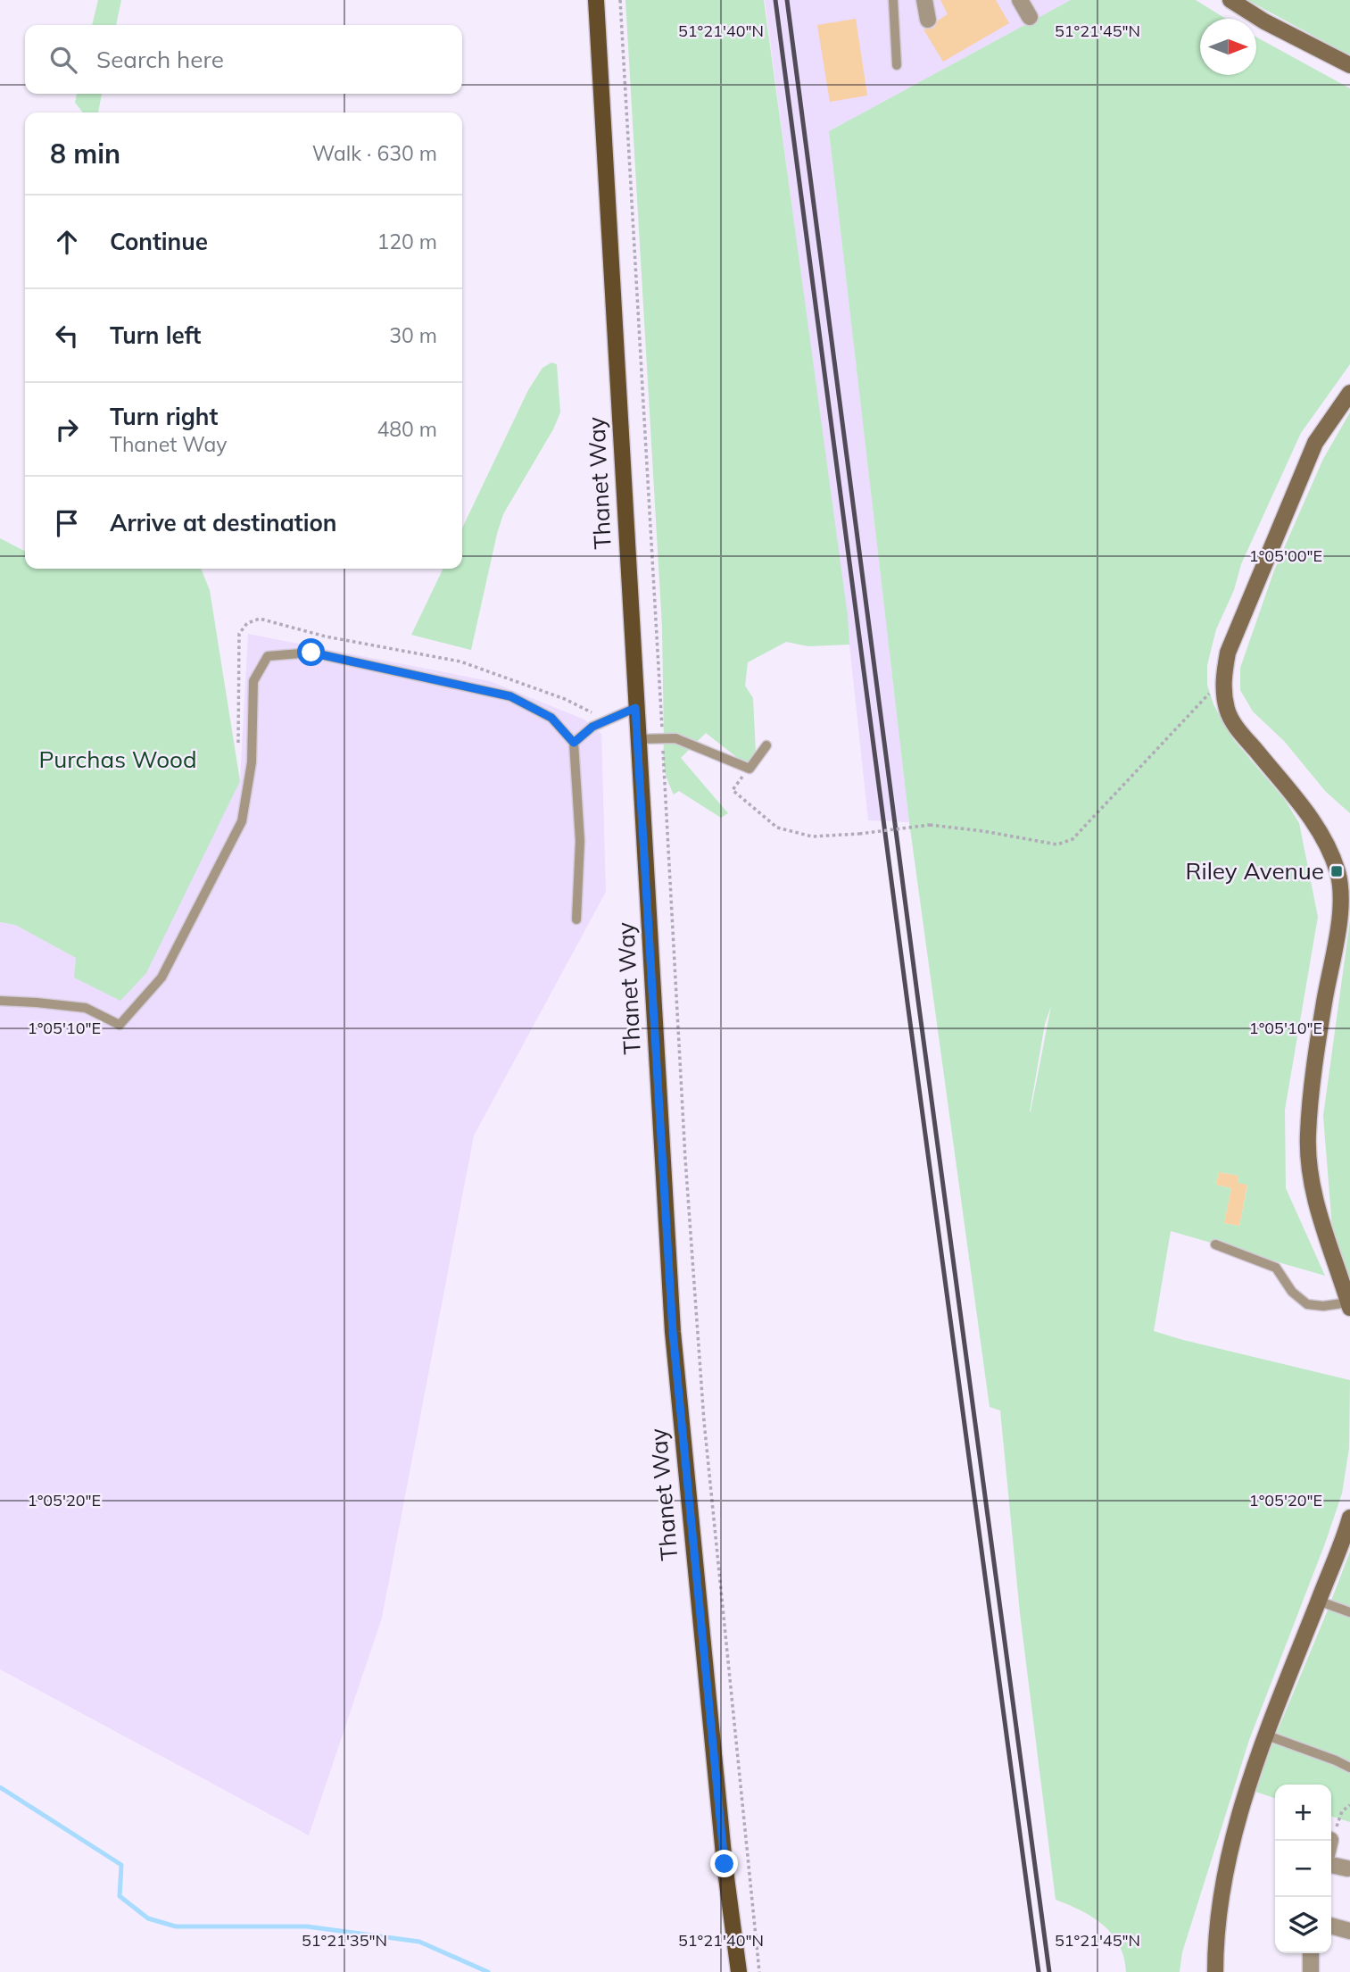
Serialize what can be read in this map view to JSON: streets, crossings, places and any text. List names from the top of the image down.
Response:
{
  "streets": {
    "main road": ["Thanet Way"]
  },
  "parks": ["Purchas Wood"],
  "places": {
    "transit": ["Riley Avenue"]
  },
  "north": "right",
  "page": {
    "search": "Search here",
    "heading": ["8 min", "Walk · 630 m"],
    "list": [
      ["Continue", "120 m"],
      ["Turn left", "30 m"],
      ["Turn right", "Thanet Way", "480 m"],
      "Arrive at destination"
    ],
    "map_buttons": ["+", "−"]
  },
  "coordinates": [
    "51°21'40\"N",
    "51°21'45\"N",
    "1°05'00\"E",
    "1°05'10\"E",
    "1°05'20\"E",
    "51°21'35\"N"
  ]
}
